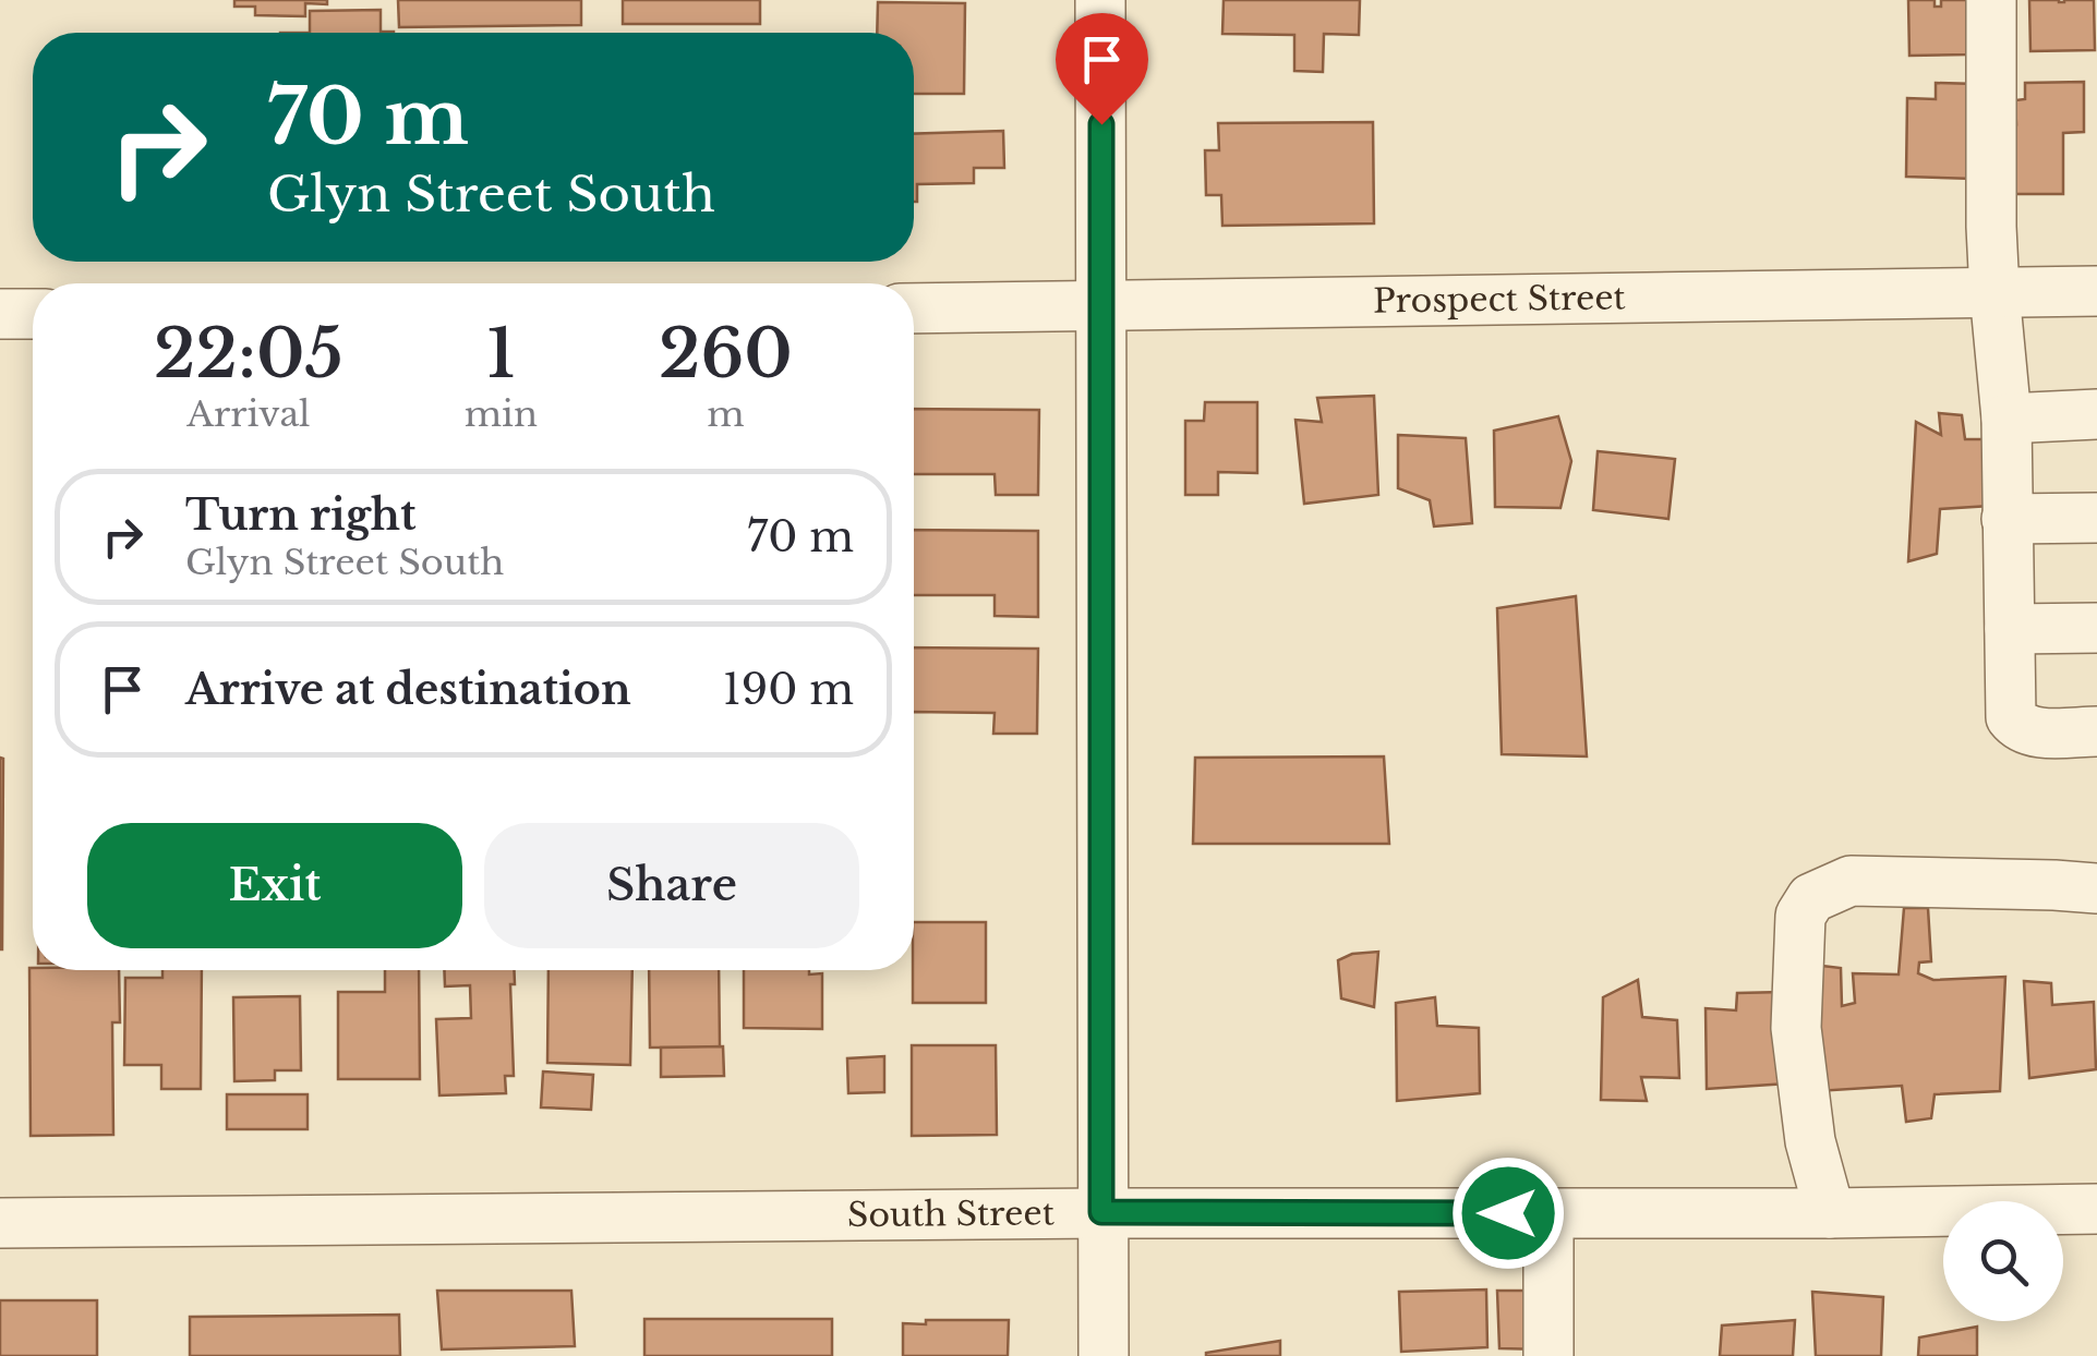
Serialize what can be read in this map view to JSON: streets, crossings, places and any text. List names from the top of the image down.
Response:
{
  "streets": {
    "street": ["Prospect Street", "South Street"]
  },
  "page": {
    "turn": ["70 m", "Glyn Street South"],
    "eta": [
      "22:05",
      "Arrival",
      "1",
      "min",
      "260",
      "m"
    ],
    "list": [
      {
        "name": "Turn right",
        "note": "Glyn Street South",
        "value": "70 m"
      },
      {
        "name": "Arrive at destination",
        "value": "190 m"
      }
    ],
    "buttons": ["Exit", "Share"]
  }
}
